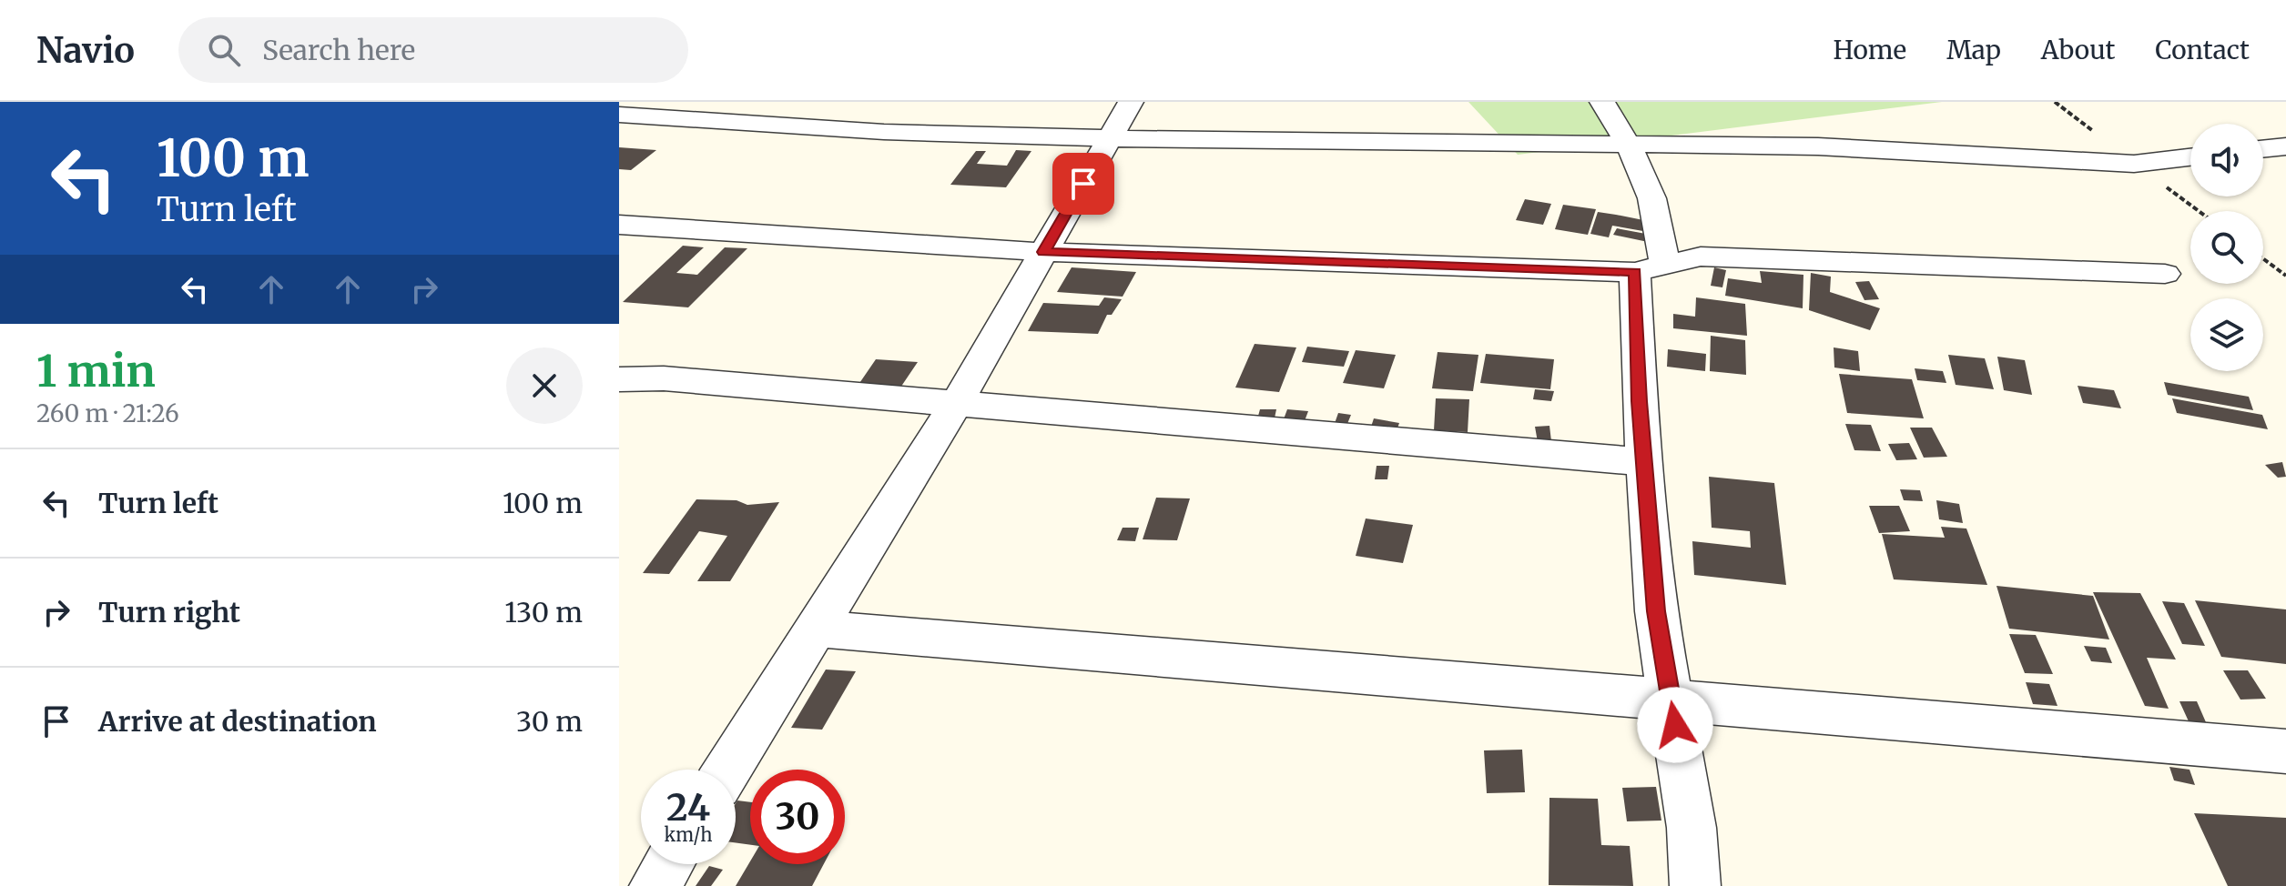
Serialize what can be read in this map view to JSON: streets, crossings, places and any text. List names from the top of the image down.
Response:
{
  "page": {
    "header": "Navio",
    "search": "Search here",
    "nav": [
      "Home",
      "Map",
      "About",
      "Contact"
    ],
    "turn": ["100 m", "Turn left"],
    "heading": ["1 min", "260 m · 21:26"],
    "list": [
      {
        "name": "Turn left",
        "value": "100 m"
      },
      {
        "name": "Turn right",
        "value": "130 m"
      },
      {
        "name": "Arrive at destination",
        "value": "30 m"
      }
    ],
    "speed": "24 km/h",
    "limit": "30"
  }
}
